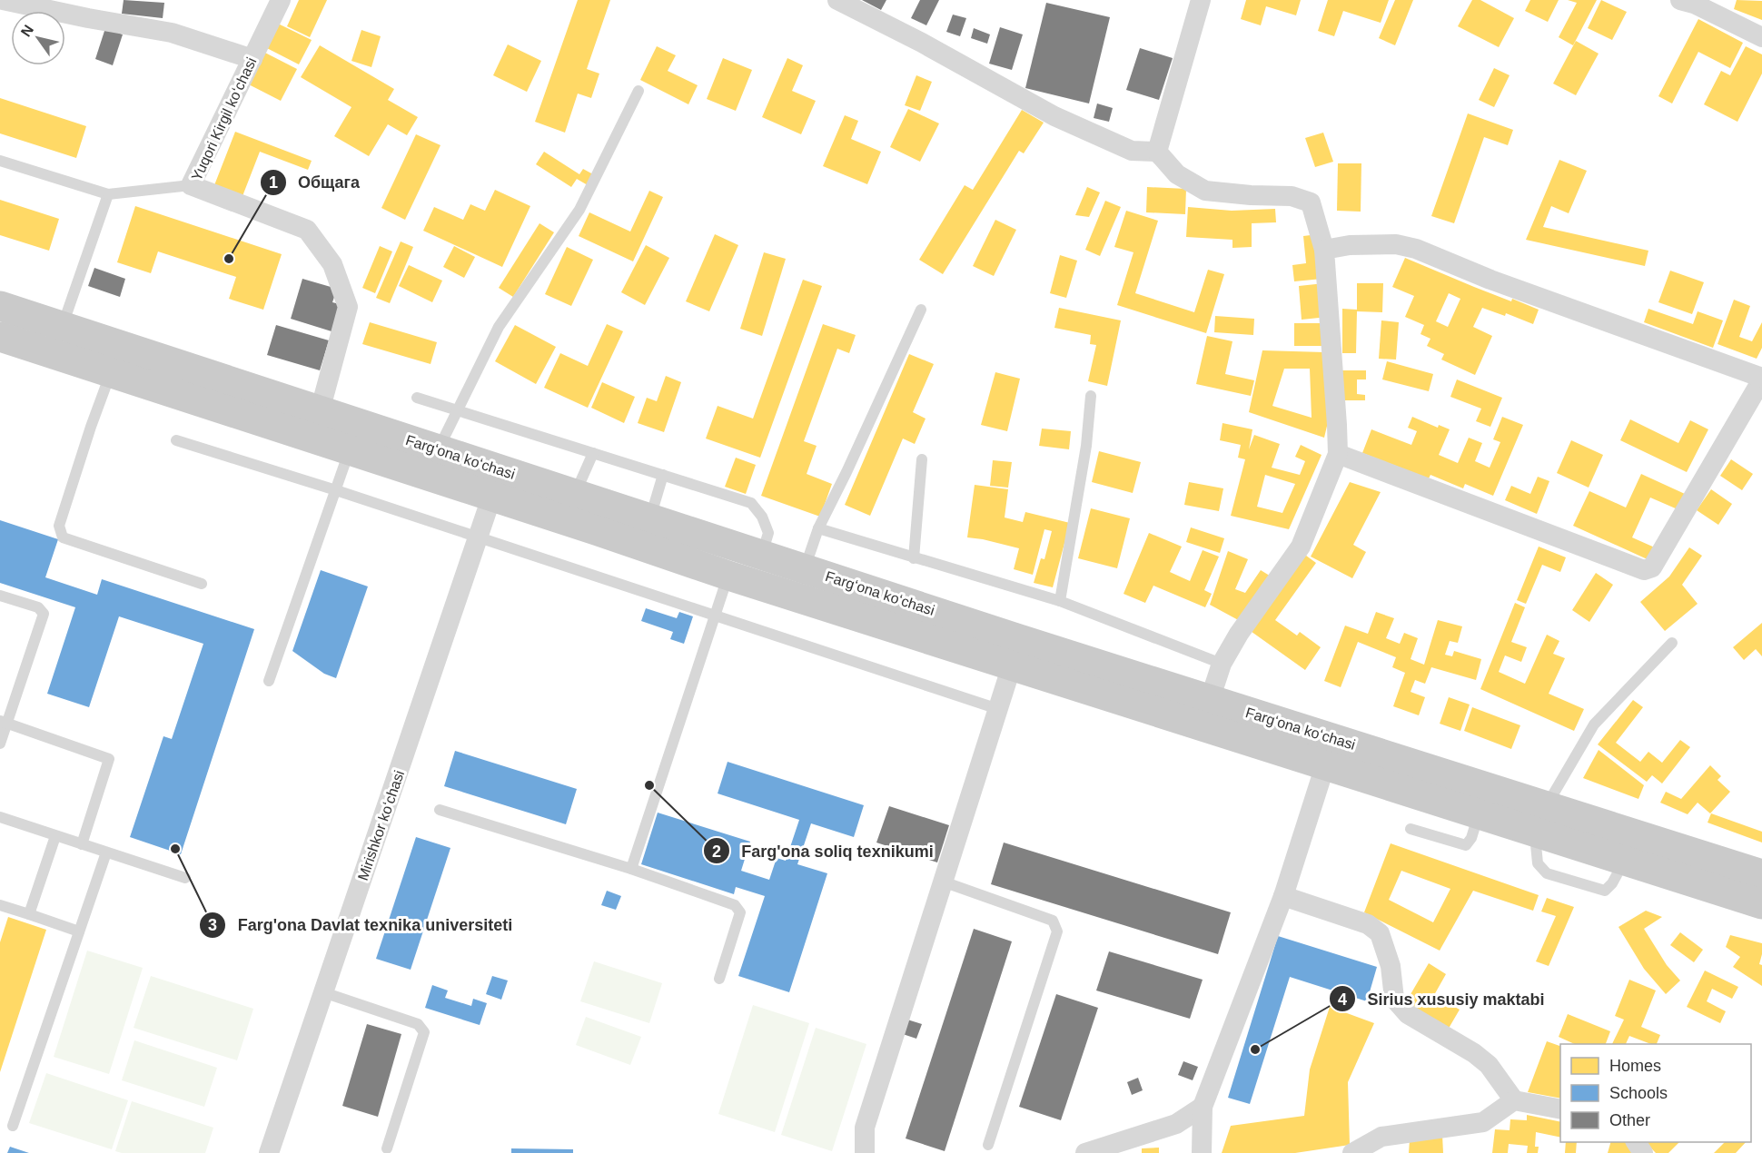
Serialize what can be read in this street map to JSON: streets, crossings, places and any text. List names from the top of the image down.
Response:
{
  "streets": {
    "main road": ["Fargʻona koʻchasi"],
    "street": ["Yuqori Kirgil koʻchasi", "Mirishkor koʻchasi"]
  },
  "crossings": [
    ["Yuqori Kirgil koʻchasi", "Fargʻona koʻchasi"],
    ["Fargʻona koʻchasi", "Mirishkor koʻchasi"]
  ],
  "places": [
    "Общага",
    "Farg'ona soliq texnikumi",
    "Farg'ona Davlat texnika universiteti",
    "Sirius xususiy maktabi"
  ],
  "legend": ["Homes", "Schools", "Other"],
  "north": "top left"
}
